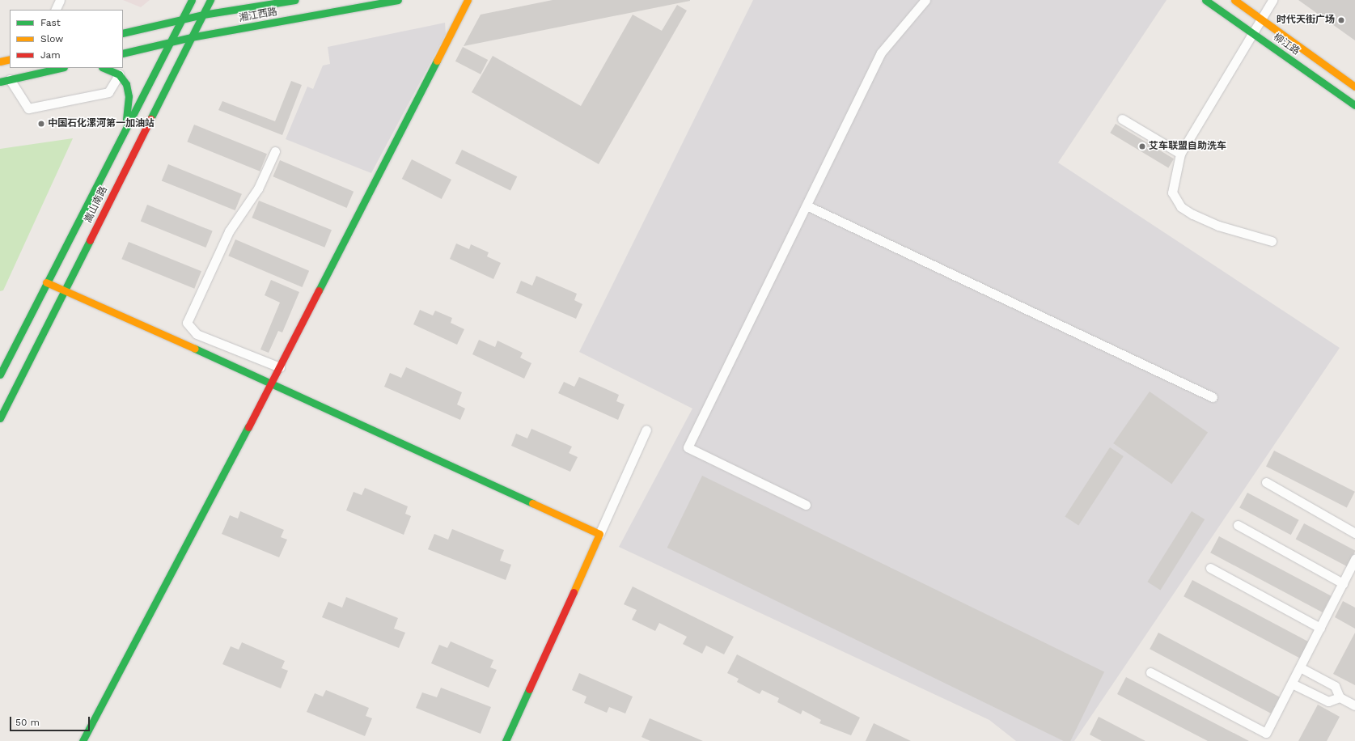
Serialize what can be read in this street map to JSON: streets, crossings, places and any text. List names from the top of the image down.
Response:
{
  "streets": {
    "street": ["湘江西路", "柳江路", "嵩山南路"]
  },
  "crossings": [
    ["湘江西路", "嵩山南路"]
  ],
  "places": ["时代天街广场", "中国石化漯河第一加油站", "艾车联盟自助洗车"],
  "legend": ["Fast", "Slow", "Jam"],
  "scale_bar": "50 m"
}
